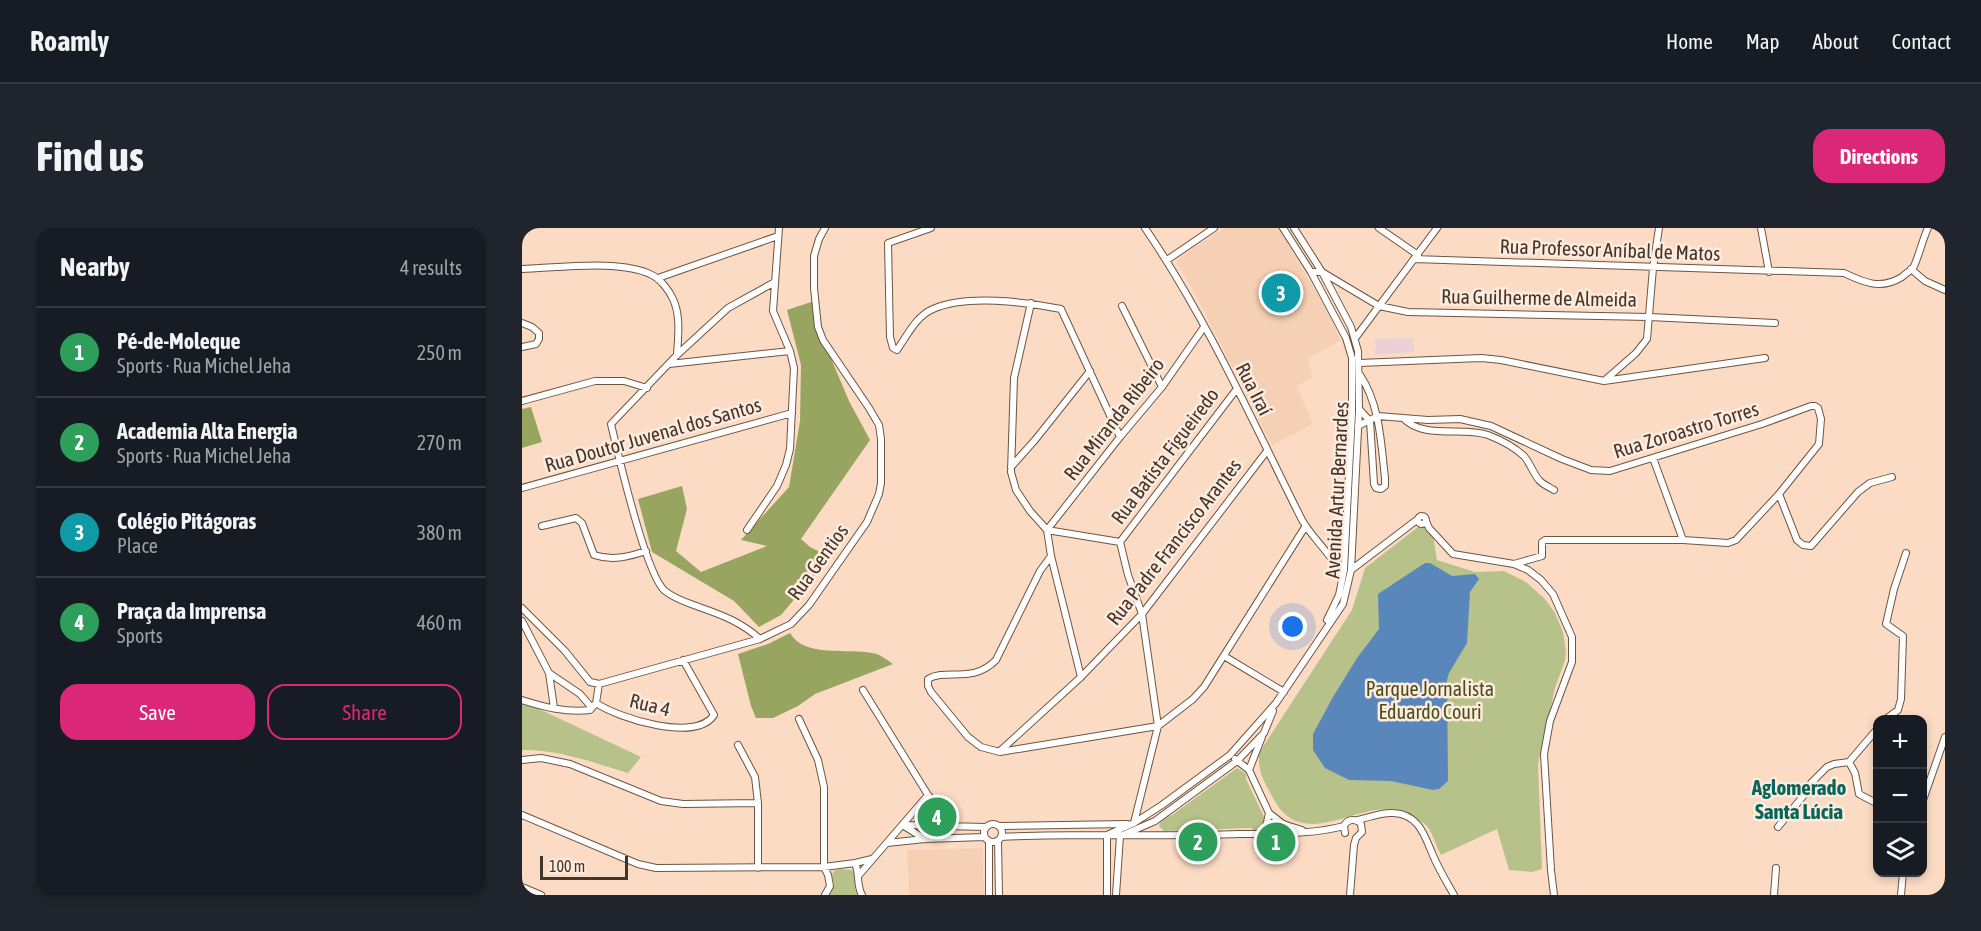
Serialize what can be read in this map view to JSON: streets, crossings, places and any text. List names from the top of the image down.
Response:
{
  "streets": {
    "street": [
      "Rua Professor Aníbal de Matos",
      "Rua Guilherme de Almeida",
      "Rua Iraí",
      "Rua Miranda Ribeiro",
      "Rua Zoroastro Torres",
      "Rua Doutor Juvenal dos Santos",
      "Rua Batista Figueiredo",
      "Avenida Artur Bernardes",
      "Rua Padre Francisco Arantes",
      "Rua Gentios",
      "Rua 4"
    ]
  },
  "crossings": [
    ["Rua Iraí", "Rua Miranda Ribeiro"],
    ["Rua Iraí", "Rua Batista Figueiredo"],
    ["Rua Iraí", "Avenida Artur Bernardes"],
    ["Rua Iraí", "Rua Padre Francisco Arantes"],
    ["Rua Gentios", "Rua 4"]
  ],
  "districts": ["Aglomerado Santa Lúcia"],
  "parks": ["Parque Jornalista Eduardo Couri"],
  "scale_bar": "100 m",
  "page": {
    "header": "Roamly",
    "nav": [
      "Home",
      "Map",
      "About",
      "Contact"
    ],
    "buttons": [
      "Directions",
      ["Save", "Share"]
    ],
    "title": "Find us",
    "heading": ["Nearby", "4 results"],
    "pins": [
      "3",
      "4",
      "1",
      "2"
    ],
    "list": [
      {
        "mark": "1",
        "name": "Pé-de-Moleque",
        "note": "Sports · Rua Michel Jeha",
        "value": "250 m"
      },
      {
        "mark": "2",
        "name": "Academia Alta Energia",
        "note": "Sports · Rua Michel Jeha",
        "value": "270 m"
      },
      {
        "mark": "3",
        "name": "Colégio Pitágoras",
        "note": "Place",
        "value": "380 m"
      },
      {
        "mark": "4",
        "name": "Praça da Imprensa",
        "note": "Sports",
        "value": "460 m"
      }
    ],
    "map_buttons": ["+", "−"],
    "scale": "100 m"
  }
}
